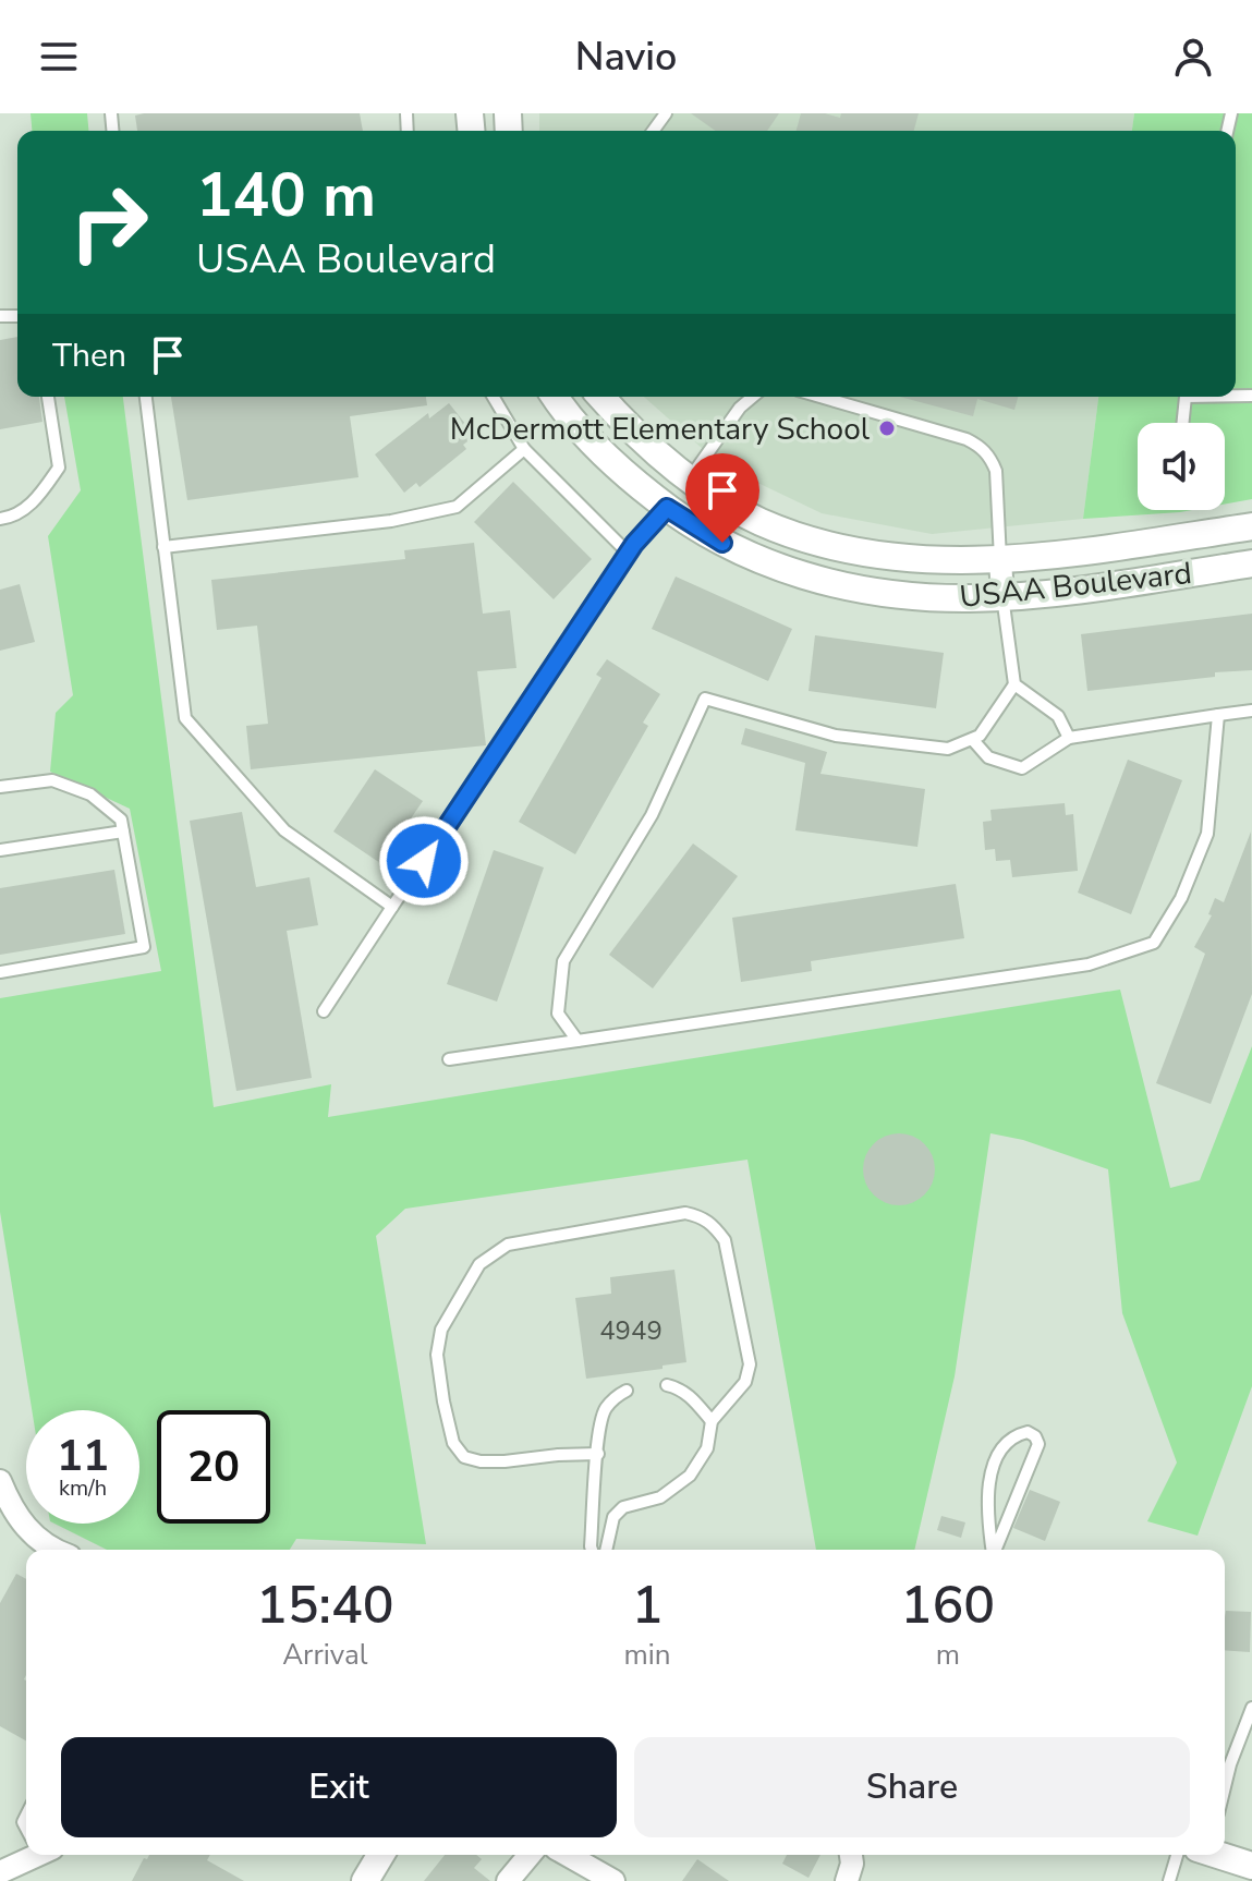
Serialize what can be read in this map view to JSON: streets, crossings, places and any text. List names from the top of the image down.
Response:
{
  "streets": {
    "street": ["USAA Boulevard"]
  },
  "places": ["McDermott Elementary School"],
  "house_numbers": ["4949"],
  "page": {
    "header": "Navio",
    "turn": ["140 m", "USAA Boulevard"],
    "then": "Then",
    "speed": "11 km/h",
    "limit": "20",
    "eta": [
      "15:40",
      "Arrival",
      "1",
      "min",
      "160",
      "m"
    ],
    "buttons": ["Exit", "Share"]
  }
}
